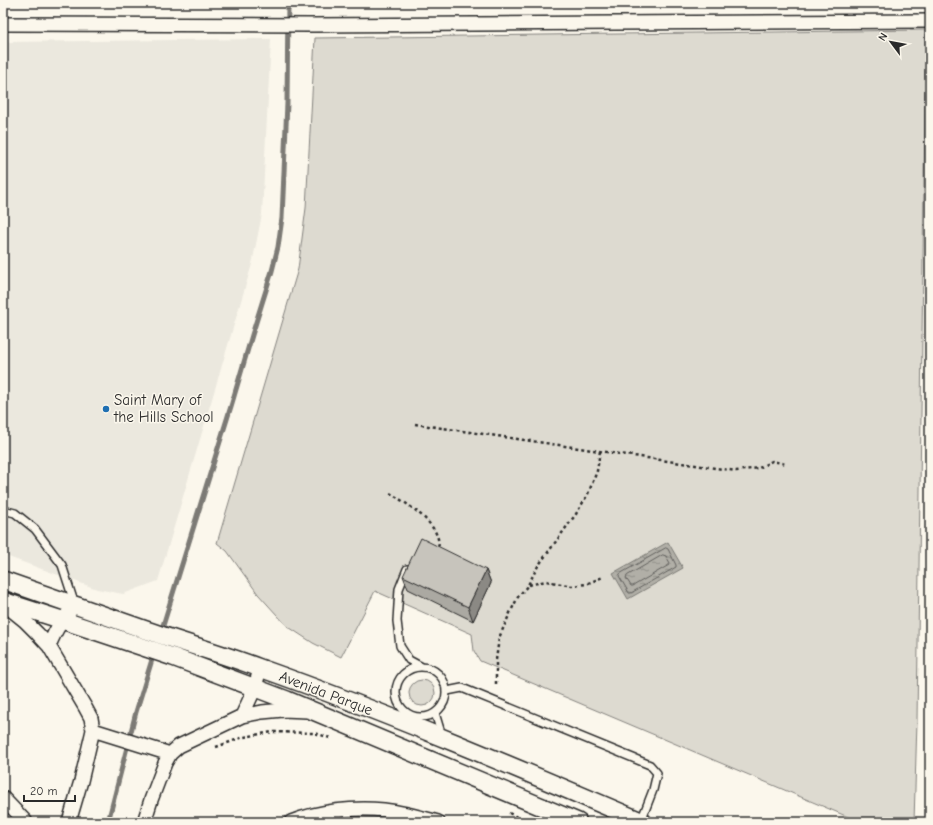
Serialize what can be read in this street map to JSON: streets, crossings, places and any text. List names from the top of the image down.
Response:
{
  "streets": {
    "street": ["Avenida Parque"]
  },
  "places": ["Saint Mary of the Hills School"],
  "scale_bar": "20 m",
  "north": "top left"
}
